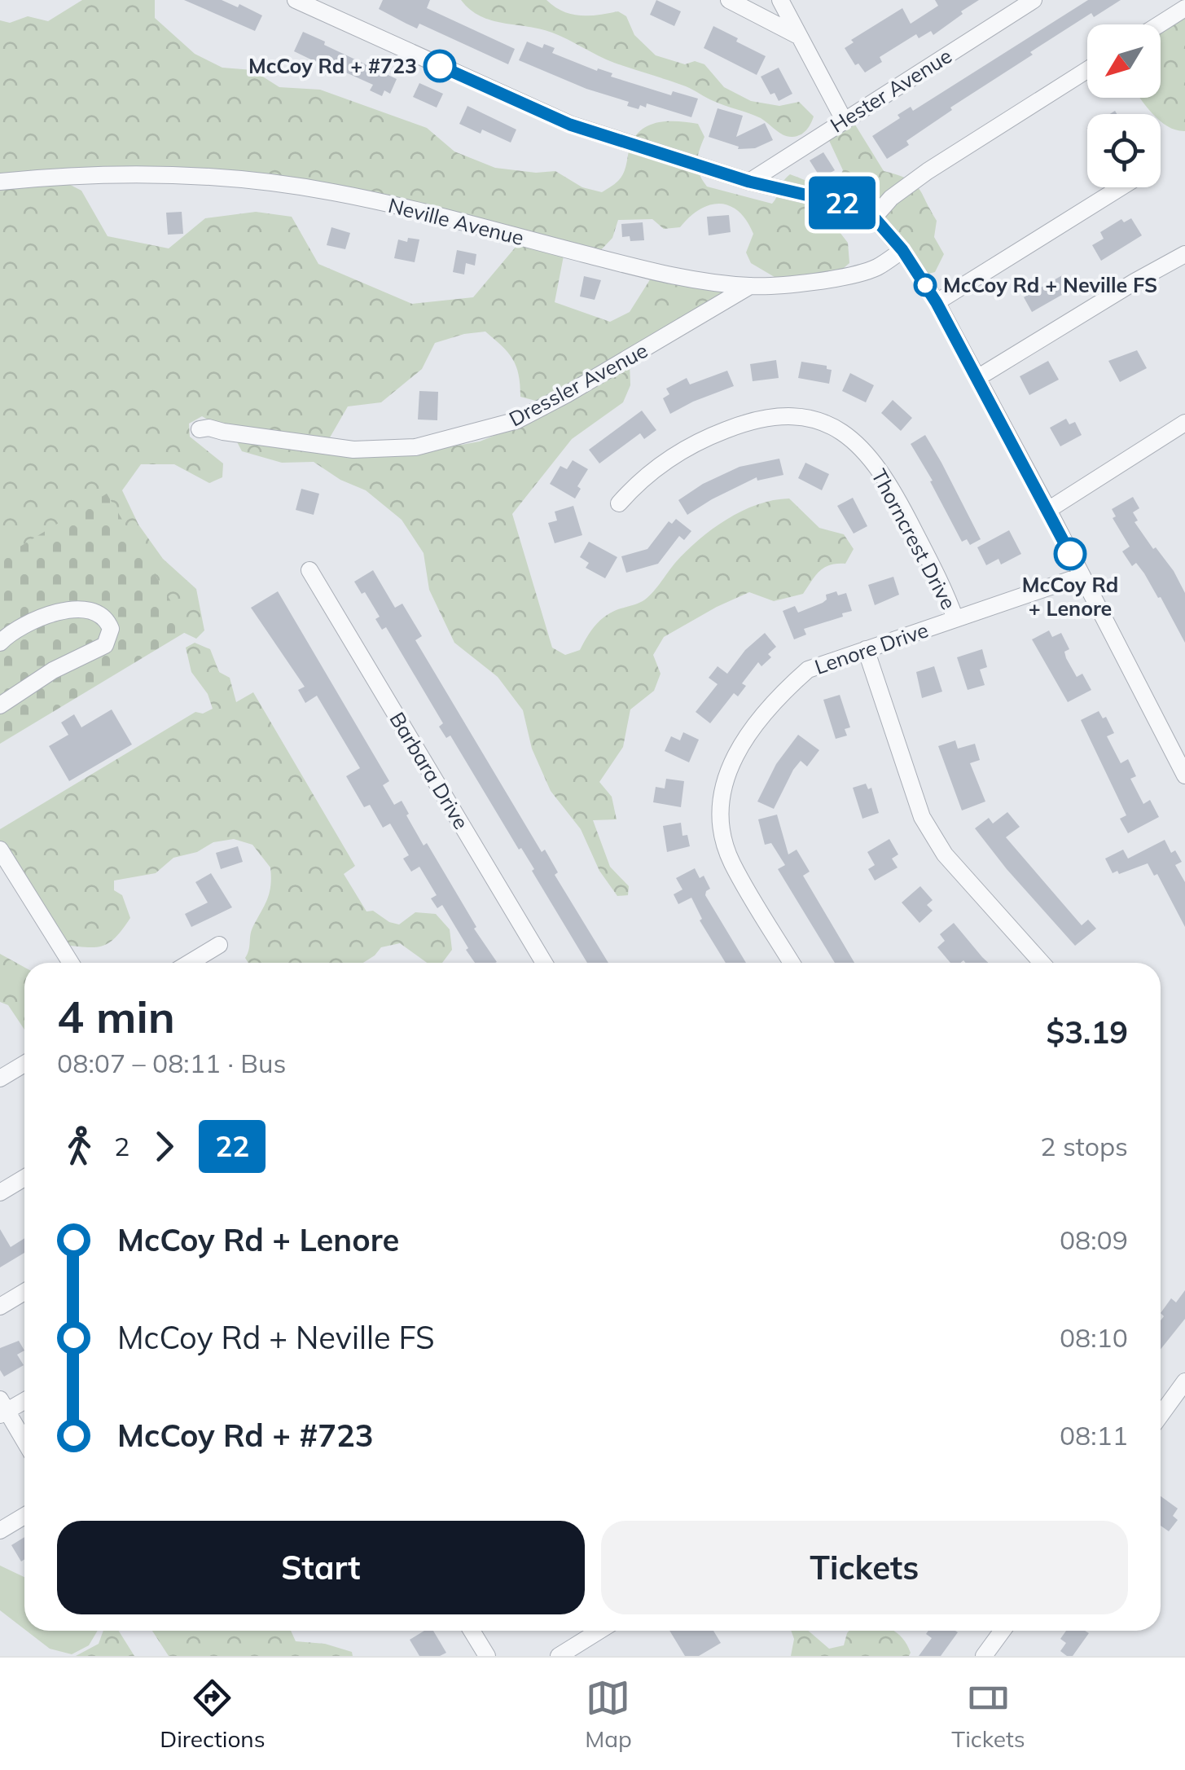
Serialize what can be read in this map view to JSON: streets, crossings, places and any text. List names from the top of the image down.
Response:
{
  "streets": {
    "street": [
      "Hester Avenue",
      "Neville Avenue",
      "Dressler Avenue",
      "Thorncrest Drive",
      "Lenore Drive",
      "Barbara Drive"
    ]
  },
  "crossings": [
    ["Neville Avenue", "Dressler Avenue"],
    ["Thorncrest Drive", "Lenore Drive"]
  ],
  "places": ["McCoy Rd + #723", "McCoy Rd + Neville FS", "McCoy Rd + Lenore"],
  "lines": ["bus line 22"],
  "north": "bottom left",
  "page": {
    "on_map": "22",
    "heading": ["4 min", "08:07 – 08:11 · Bus", "$3.19"],
    "legs": ["2", "22", "2 stops"],
    "list": [
      {
        "name": "McCoy Rd + Lenore",
        "value": "08:09"
      },
      {
        "name": "McCoy Rd + Neville FS",
        "value": "08:10"
      },
      {
        "name": "McCoy Rd + #723",
        "value": "08:11"
      }
    ],
    "buttons": ["Start", "Tickets"],
    "tabs": ["Directions", "Map", "Tickets"]
  }
}
